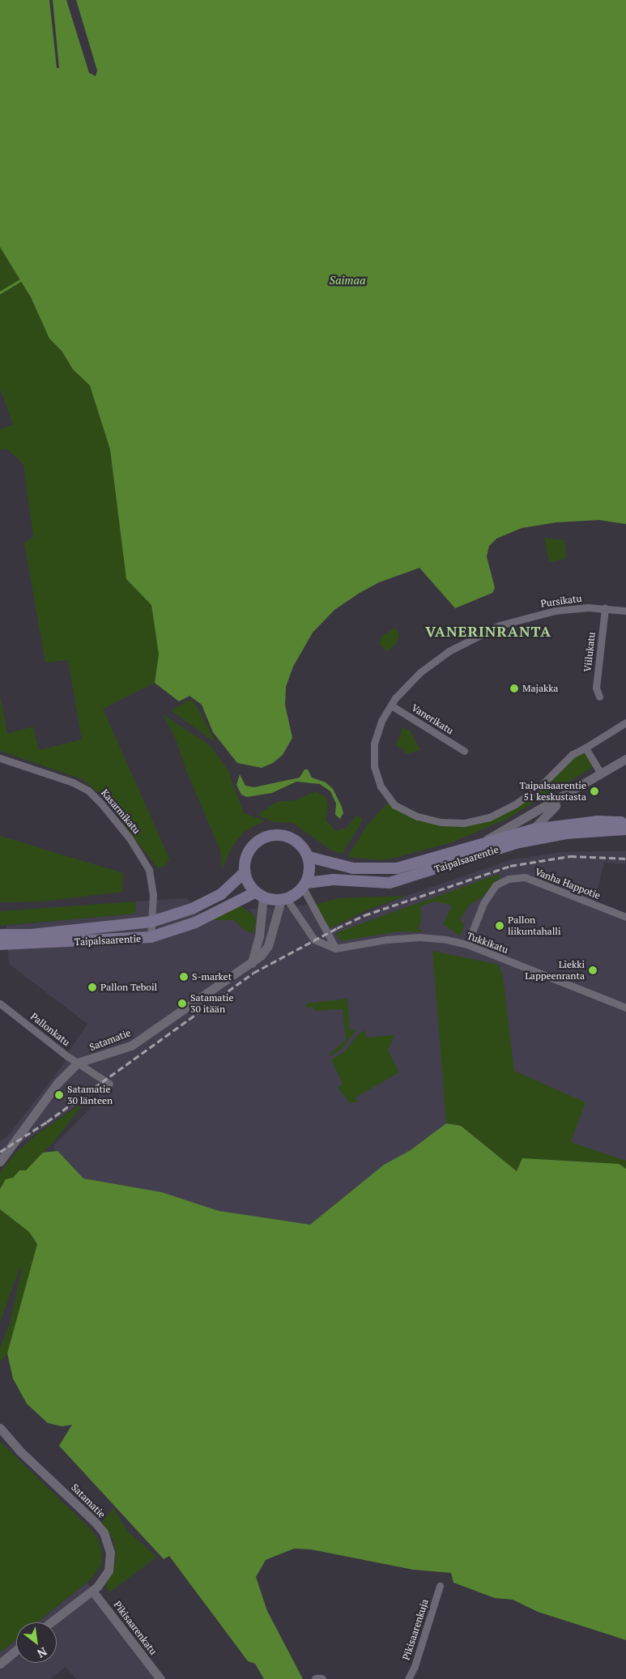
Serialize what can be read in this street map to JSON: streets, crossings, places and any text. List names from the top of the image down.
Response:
{
  "streets": {
    "main road": ["Taipalsaarentie"],
    "street": [
      "Pursikatu",
      "Viilukatu",
      "Vanerikatu",
      "Kasarmikatu",
      "Vanha Happotie",
      "Tukkikatu",
      "Pallonkatu",
      "Satamatie",
      "Pikisaarenkatu",
      "Pikisaarenkuja"
    ]
  },
  "crossings": [
    ["Pursikatu", "Viilukatu"],
    ["Pursikatu", "Vanerikatu"],
    ["Kasarmikatu", "Taipalsaarentie"],
    ["Taipalsaarentie", "Satamatie"],
    ["Vanha Happotie", "Tukkikatu"],
    ["Pallonkatu", "Satamatie"],
    ["Satamatie", "Pikisaarenkatu"]
  ],
  "districts": ["VANERINRANTA"],
  "water": ["Saimaa"],
  "places": [
    "Majakka",
    "Taipalsaarentie 51 keskustasta",
    "Pallon liikuntahalli",
    "Liekki Lappeenranta",
    "S-market",
    "Pallon Teboil",
    "Satamatie 30 itään",
    "Satamatie 30 länteen"
  ],
  "north": "bottom right"
}
